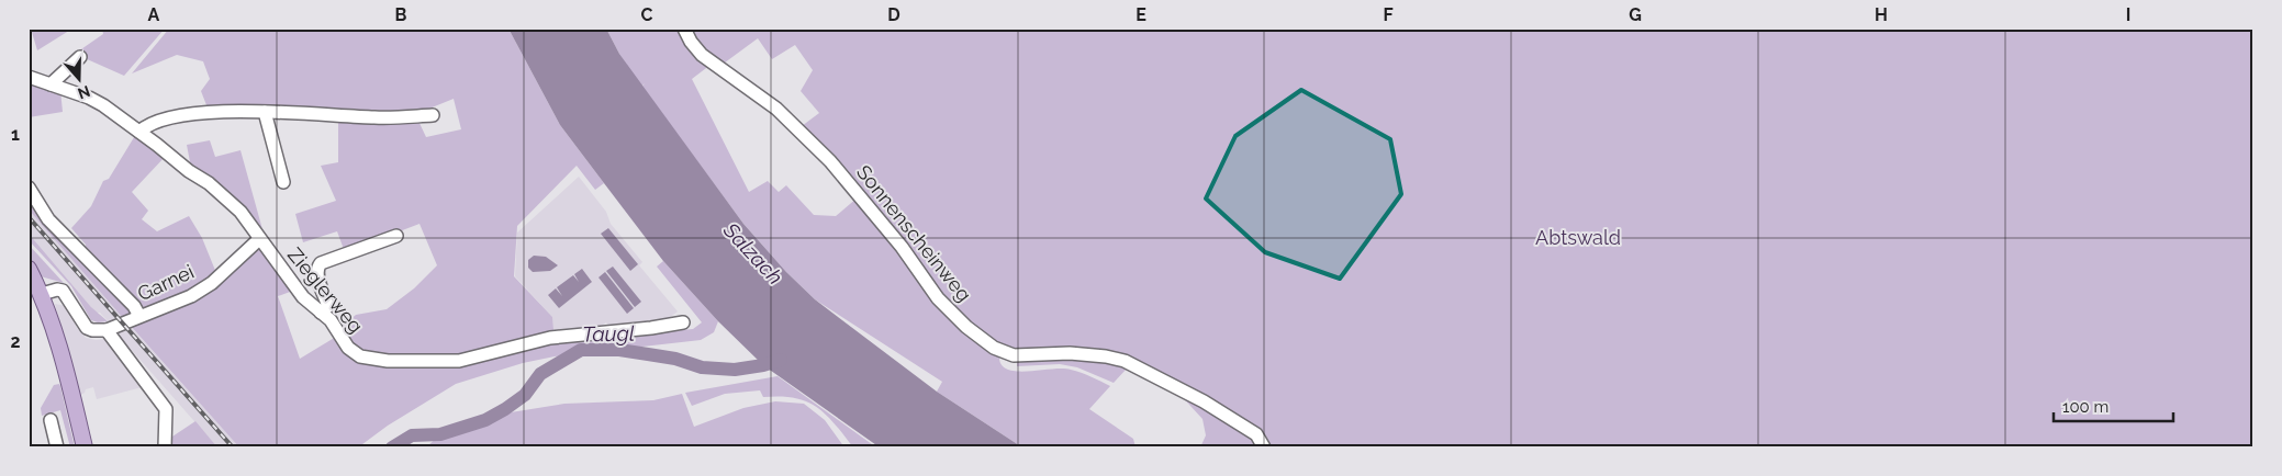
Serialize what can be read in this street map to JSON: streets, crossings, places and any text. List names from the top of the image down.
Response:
{
  "streets": {
    "street": ["Sonnenscheinweg", "Garnei", "Zieglerweg"]
  },
  "crossings": [
    ["Garnei", "Zieglerweg"]
  ],
  "water": ["Salzach", "Taugl"],
  "parks": ["Abtswald"],
  "scale_bar": "100 m",
  "north": "bottom",
  "grid": {
    "columns": [
      "A",
      "B",
      "C",
      "D",
      "E",
      "F",
      "G",
      "H",
      "I"
    ],
    "rows": ["1", "2"]
  }
}
